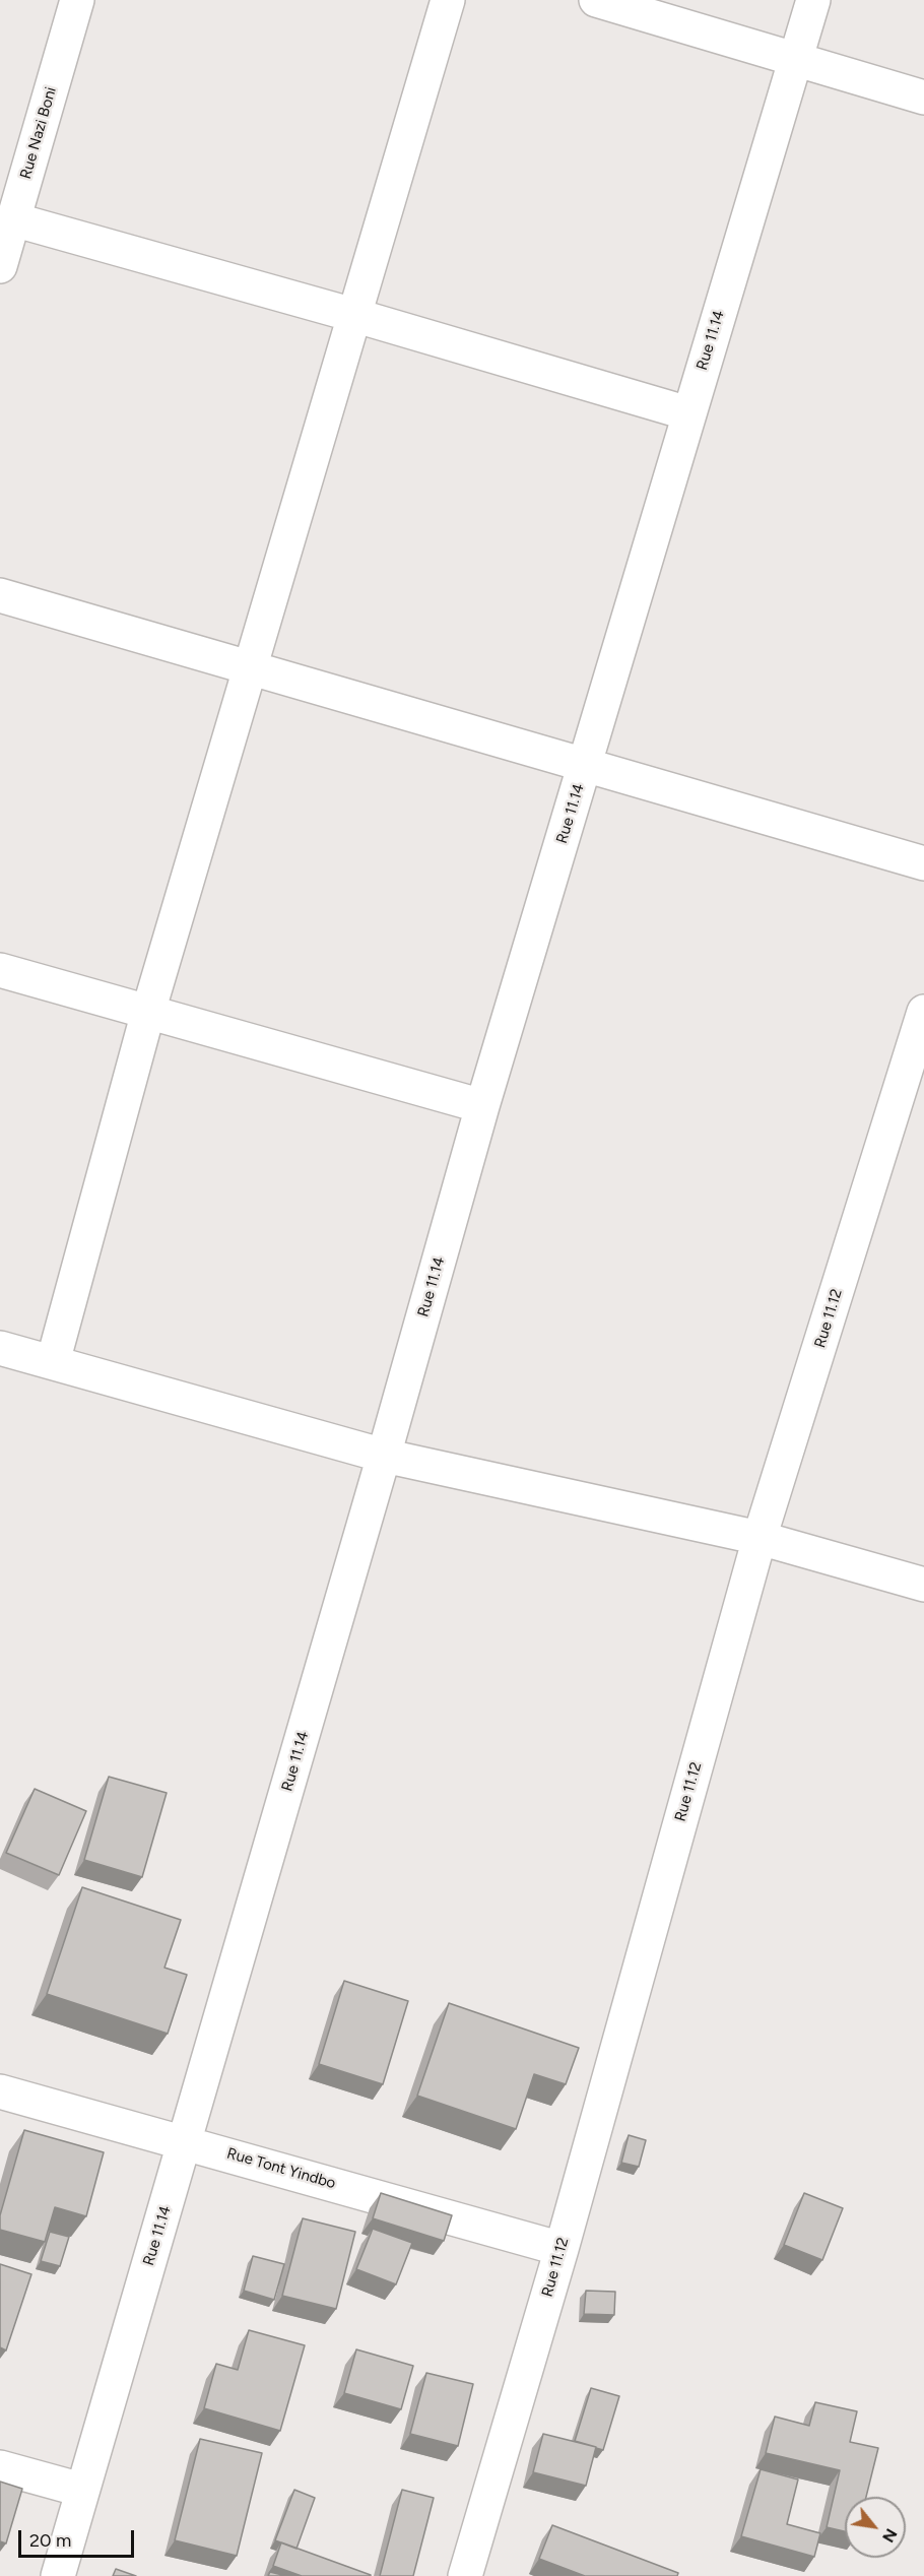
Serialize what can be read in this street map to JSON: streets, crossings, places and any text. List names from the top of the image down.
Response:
{
  "streets": {
    "street": [
      "Rue Nazi Boni",
      "Rue 11.14",
      "Rue 11.12",
      "Rue Tont Yindbo"
    ]
  },
  "crossings": [
    ["Rue 11.14", "Rue Tont Yindbo"],
    ["Rue 11.12", "Rue Tont Yindbo"]
  ],
  "scale_bar": "20 m",
  "north": "bottom right"
}
